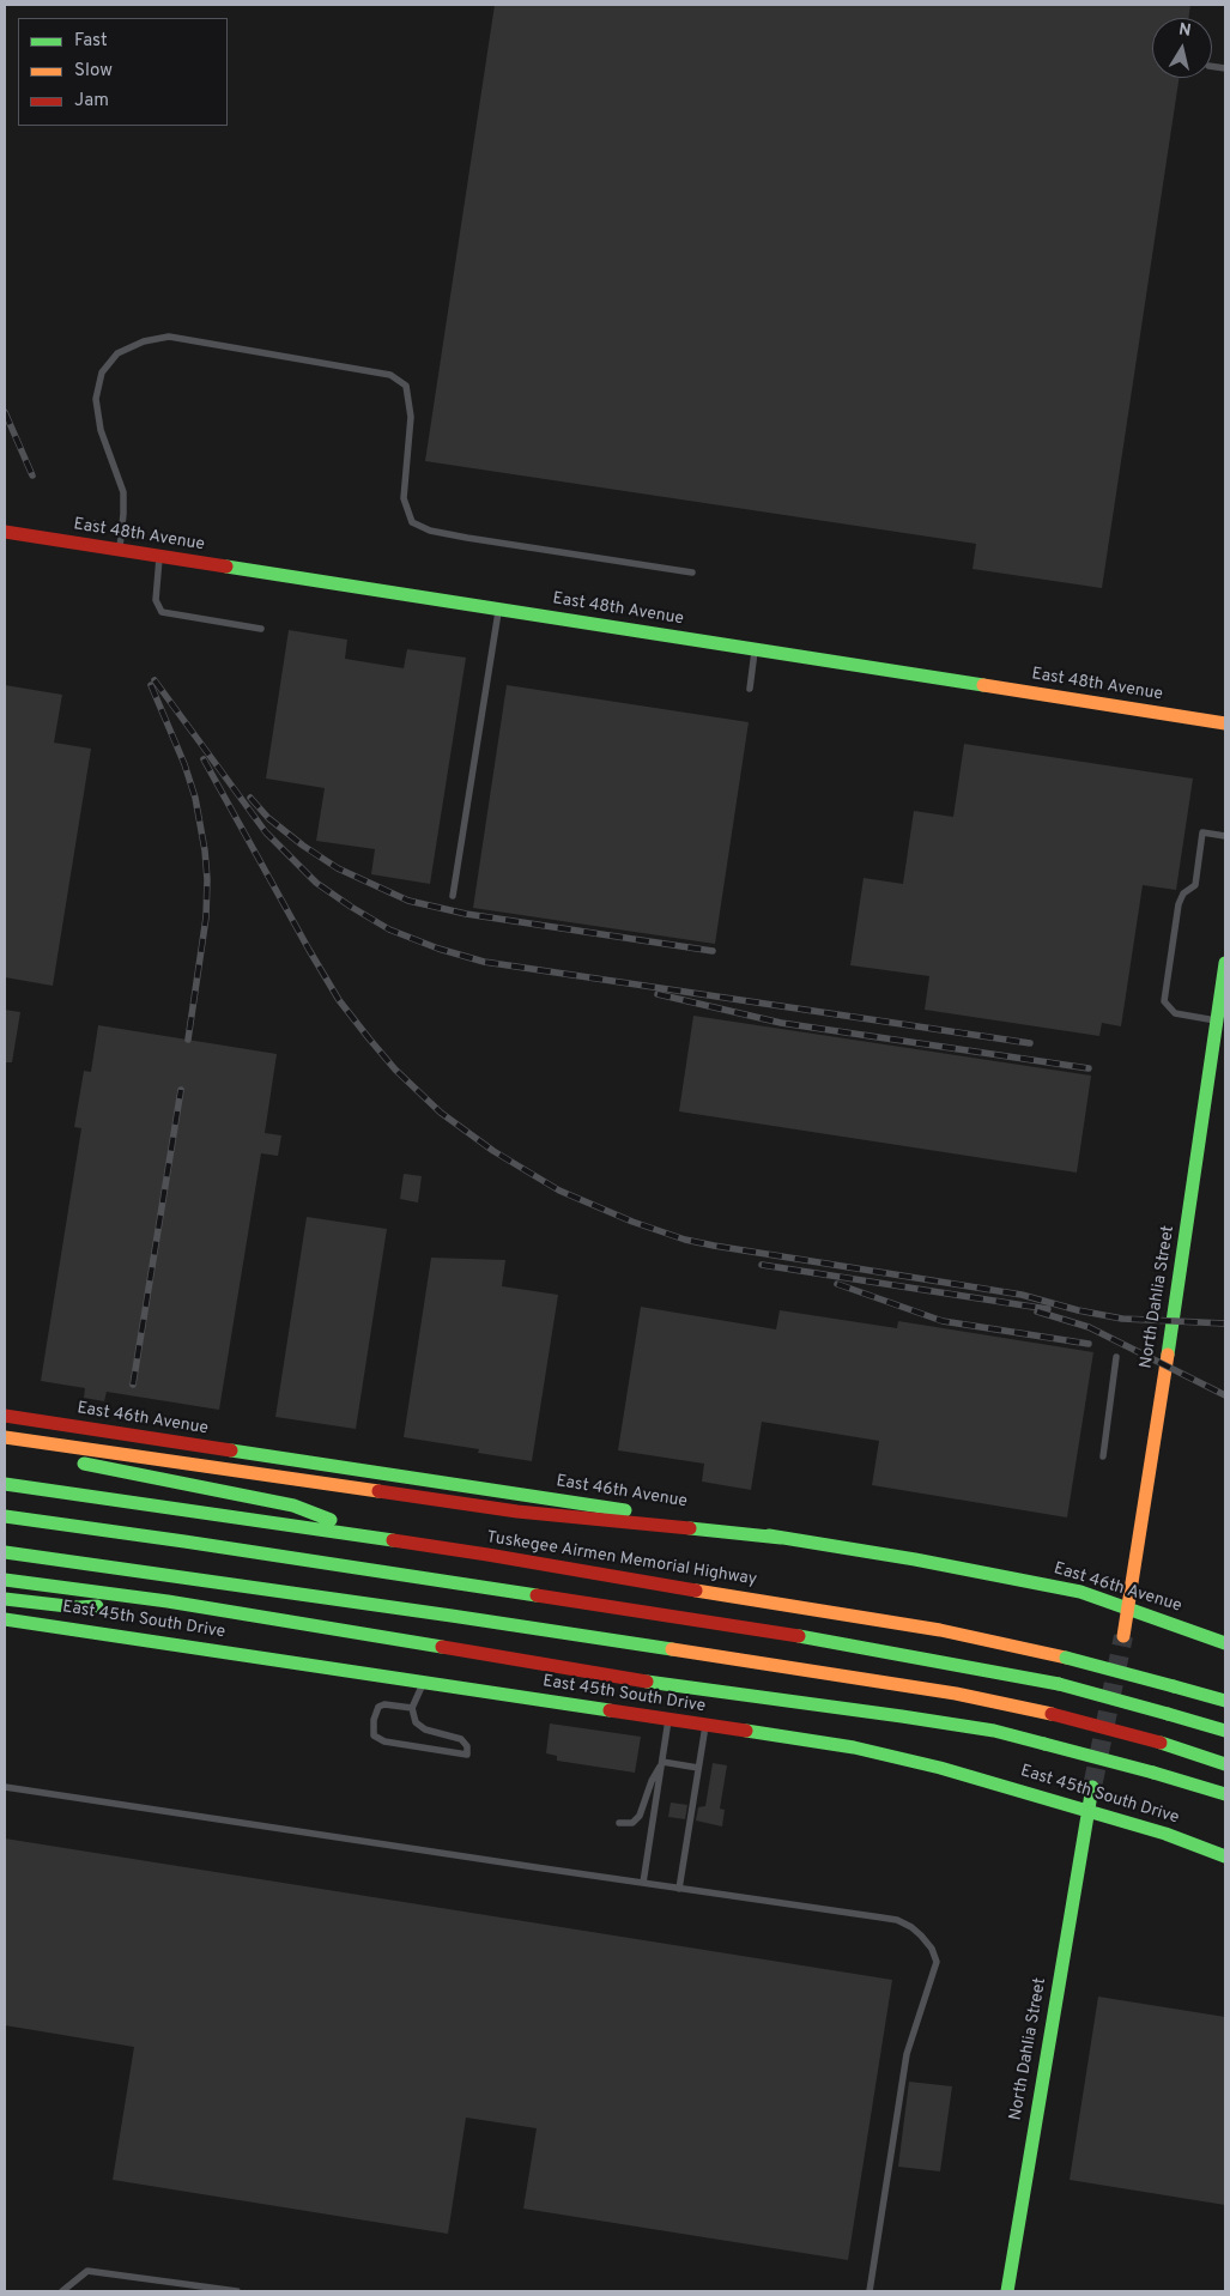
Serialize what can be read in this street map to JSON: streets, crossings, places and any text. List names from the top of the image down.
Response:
{
  "streets": {
    "main road": [
      "East 48th Avenue",
      "North Dahlia Street",
      "East 46th Avenue",
      "Tuskegee Airmen Memorial Highway",
      "East 45th South Drive"
    ]
  },
  "crossings": [
    ["North Dahlia Street", "East 46th Avenue"],
    ["North Dahlia Street", "East 45th South Drive"]
  ],
  "legend": ["Fast", "Slow", "Jam"],
  "north": "top"
}
